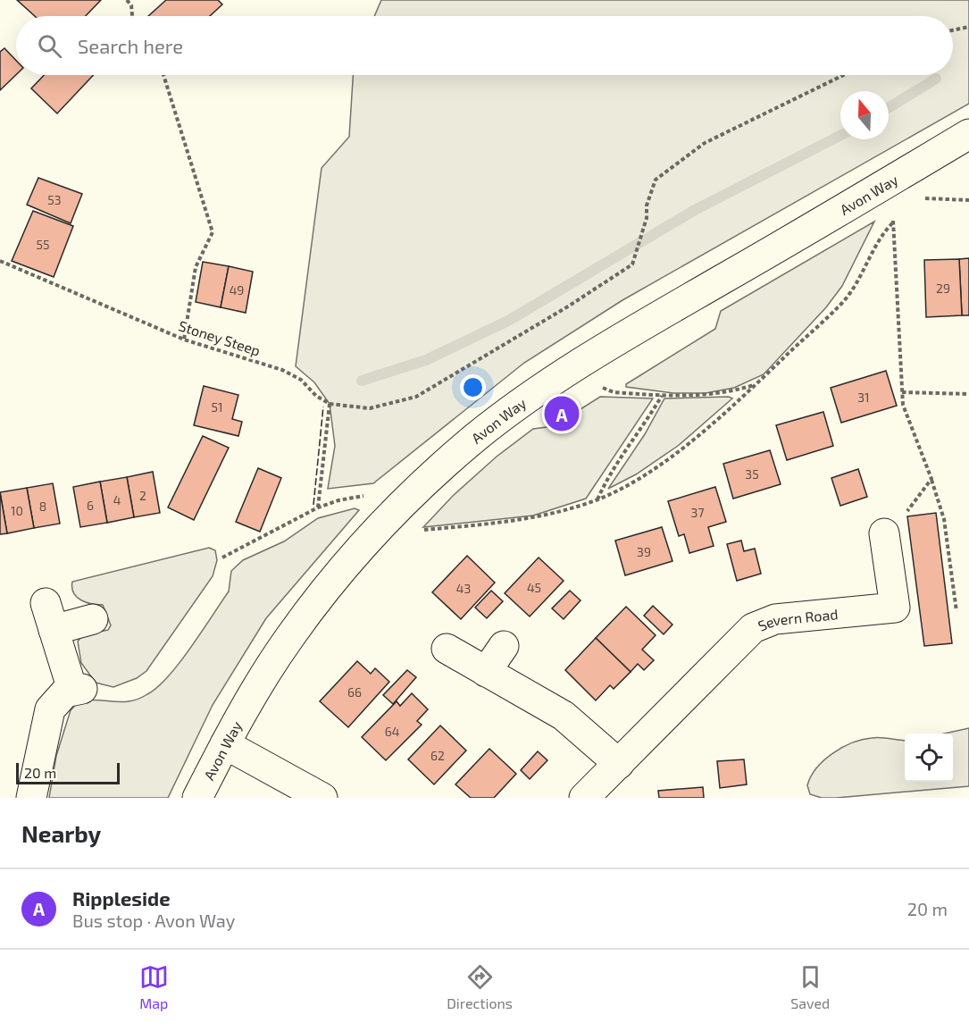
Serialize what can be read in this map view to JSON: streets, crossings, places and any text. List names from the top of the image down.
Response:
{
  "streets": {
    "street": ["Avon Way", "Severn Road"],
    "path": ["Stoney Steep"]
  },
  "house_numbers": [
    "53",
    "55",
    "29",
    "49",
    "31",
    "51",
    "35",
    "2",
    "4",
    "6",
    "8",
    "10",
    "37",
    "39",
    "45",
    "43",
    "66",
    "64",
    "62"
  ],
  "scale_bar": "20 m",
  "north": "top",
  "page": {
    "search": "Search here",
    "pins": "A",
    "scale": "20 m",
    "heading": "Nearby",
    "list": [
      {
        "mark": "A",
        "name": "Rippleside",
        "note": "Bus stop · Avon Way",
        "value": "20 m"
      }
    ],
    "nav": ["Map", "Directions", "Saved"]
  }
}
